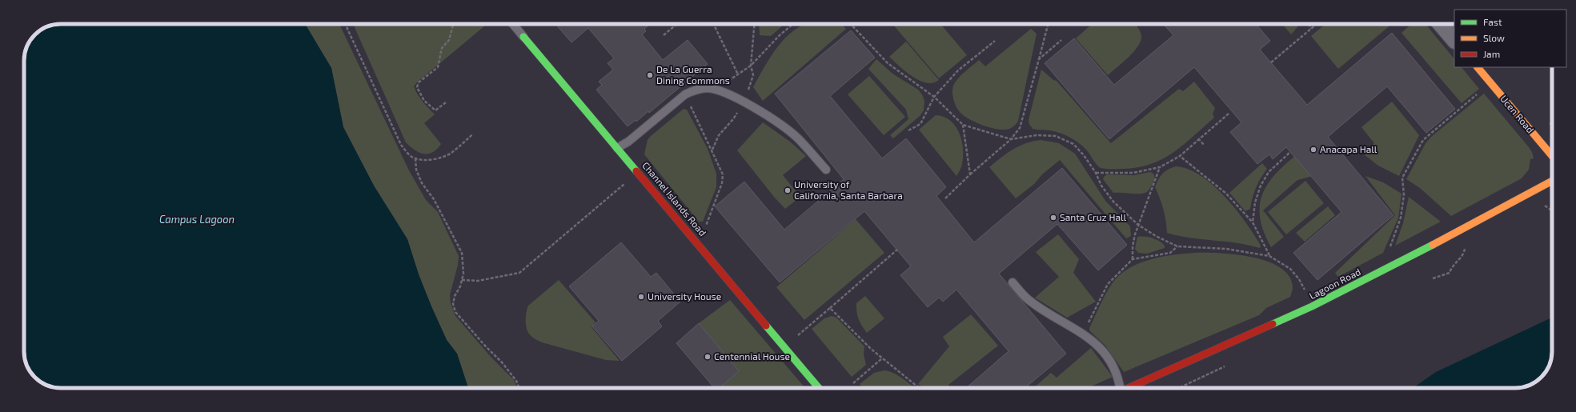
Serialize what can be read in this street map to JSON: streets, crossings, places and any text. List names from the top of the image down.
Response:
{
  "streets": {
    "street": ["Ucen Road", "Channel Islands Road", "Lagoon Road"]
  },
  "water": ["Campus Lagoon"],
  "places": [
    "De La Guerra Dining Commons",
    "Anacapa Hall",
    "University of California, Santa Barbara",
    "Santa Cruz Hall",
    "University House",
    "Centennial House"
  ],
  "legend": ["Fast", "Slow", "Jam"]
}
